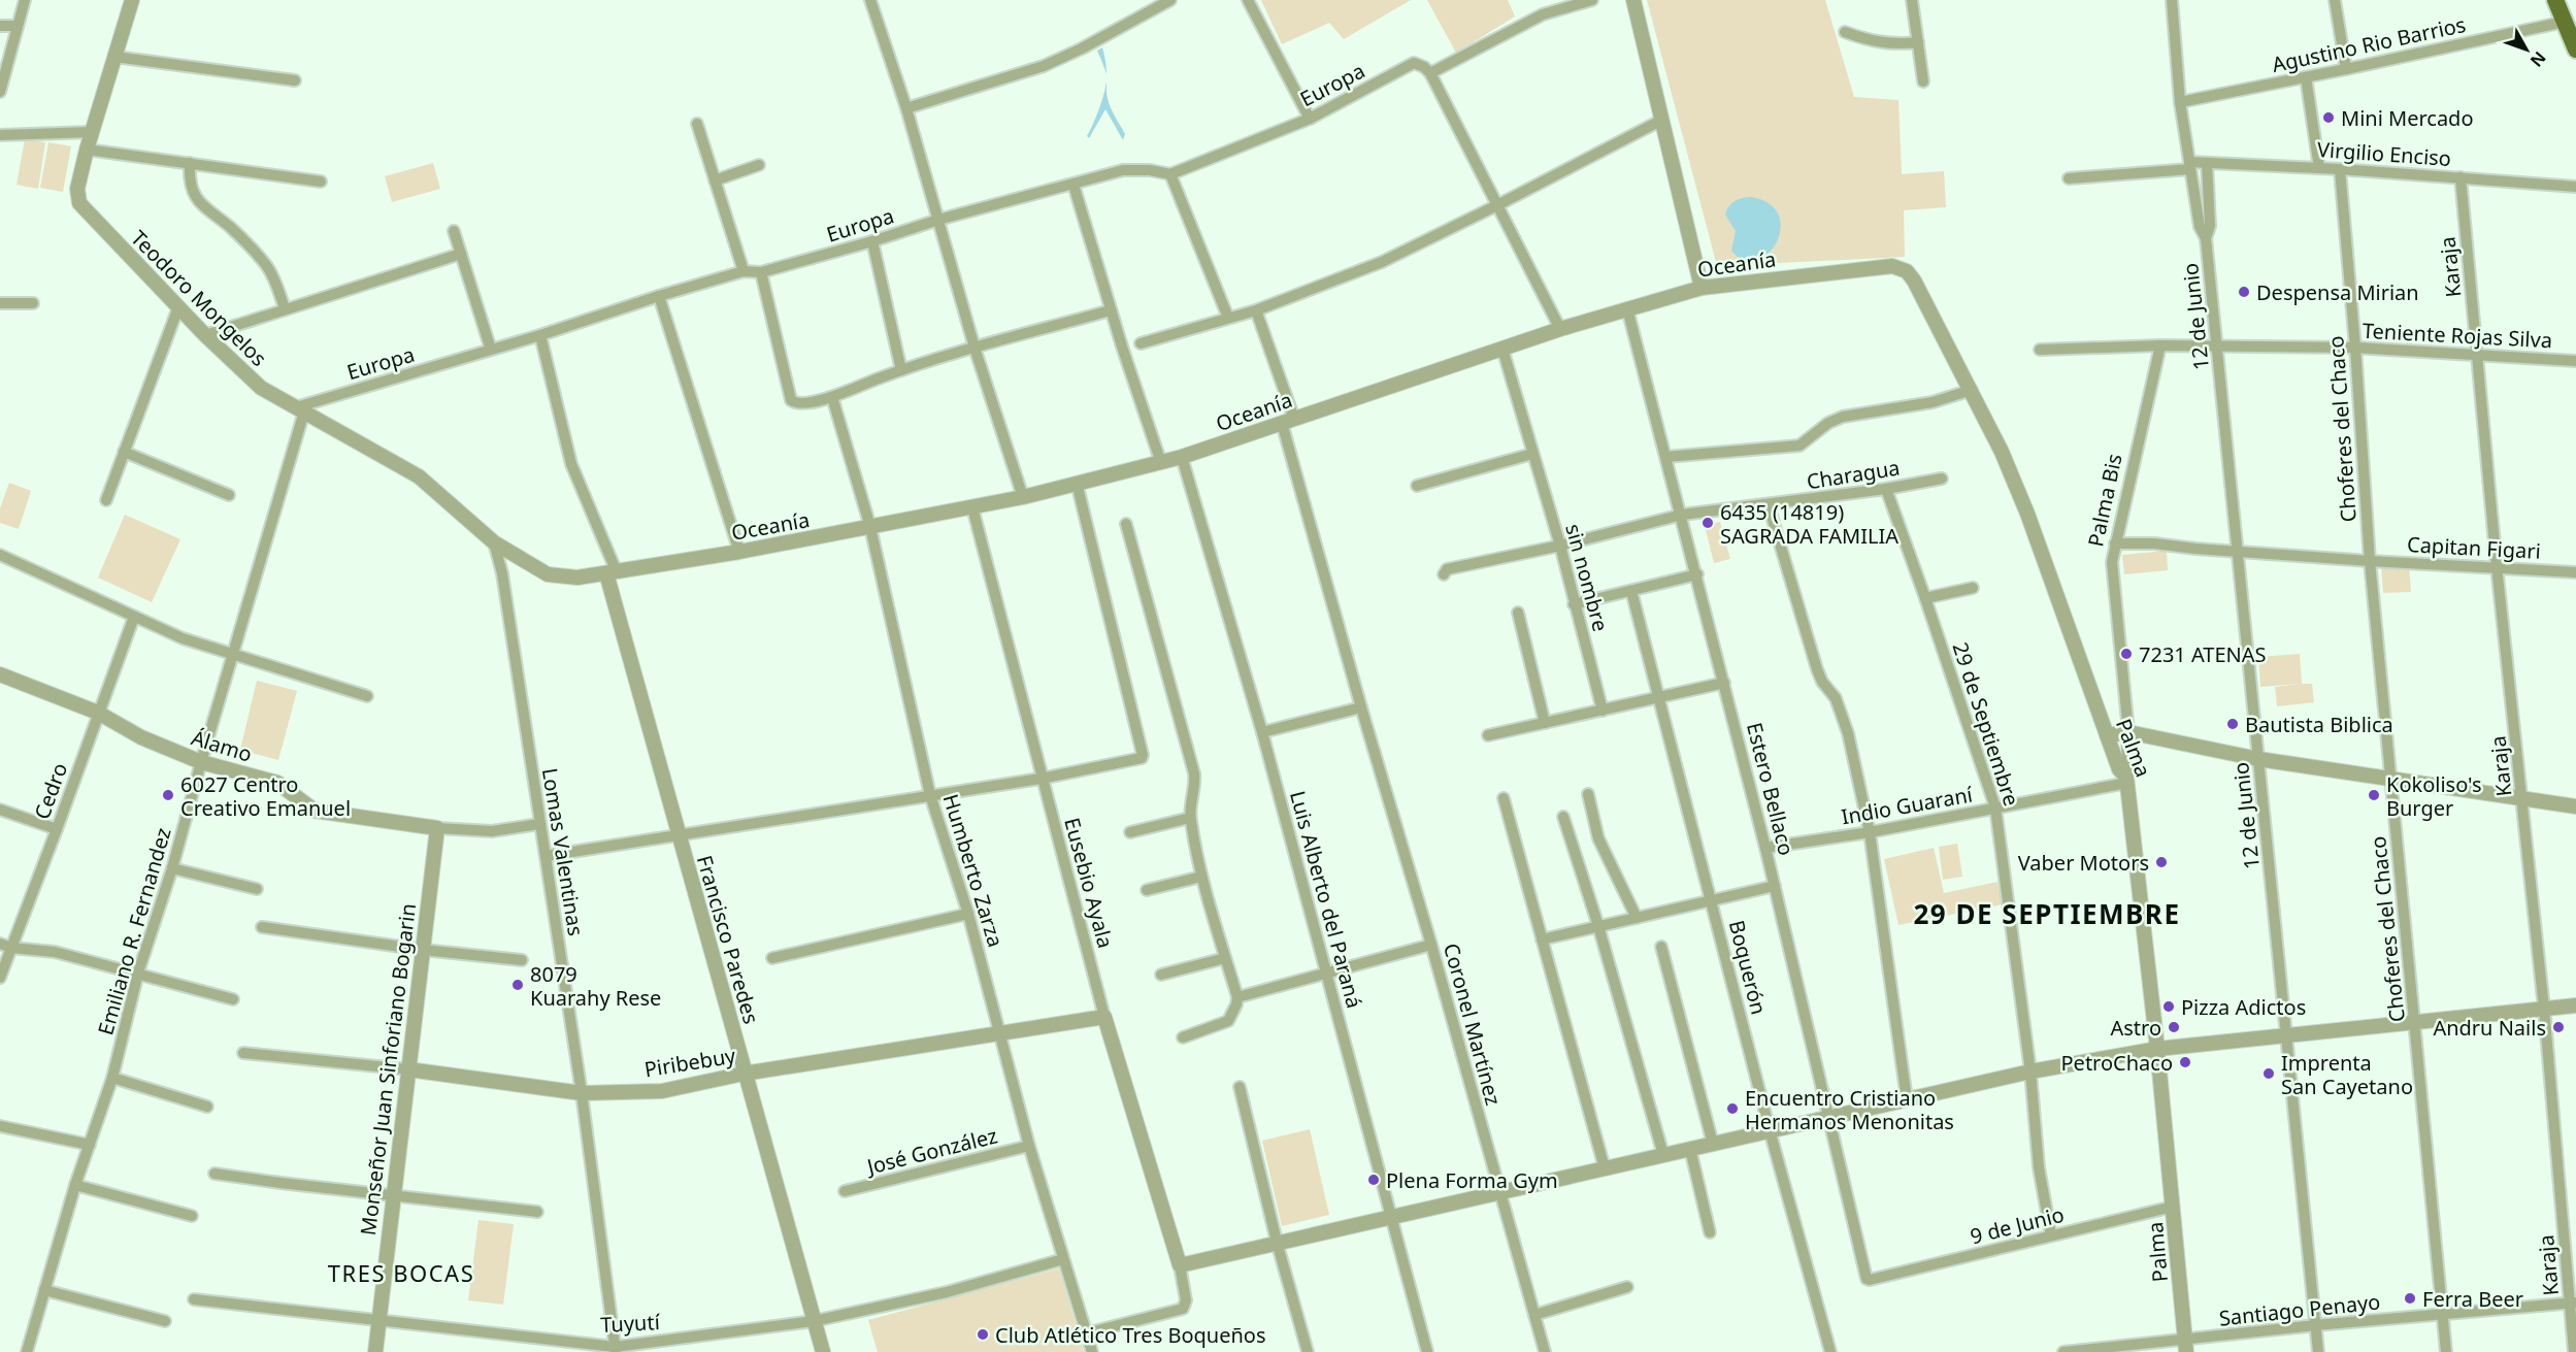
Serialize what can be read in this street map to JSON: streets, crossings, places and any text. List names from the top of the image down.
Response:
{
  "streets": {
    "street": [
      "Agustino Rio Barrios",
      "Europa",
      "Virgilio Enciso",
      "Oceanía",
      "Karaja",
      "Teodoro Mongelos",
      "12 de Junio",
      "Teniente Rojas Silva",
      "Choferes del Chaco",
      "Charagua",
      "Palma Bis",
      "Capitan Figari",
      "sin nombre",
      "29 de Septiembre",
      "Álamo",
      "Palma",
      "Estero Bellaco",
      "Cedro",
      "Indio Guaraní",
      "Lomas Valentinas",
      "Humberto Zarza",
      "Eusebio Ayala",
      "Luis Alberto del Paraná",
      "Emiliano R. Fernandez",
      "Francisco Paredes",
      "Boquerón",
      "Coronel Martínez",
      "Piribebuy",
      "Monseñor Juan Sinforiano Bogarin",
      "José González",
      "9 de Junio",
      "Santiago Penayo",
      "Tuyutí"
    ]
  },
  "crossings": [
    ["Agustino Rio Barrios", "12 de Junio"],
    ["Europa", "Teodoro Mongelos"],
    ["Europa", "Emiliano R. Fernandez"],
    ["Virgilio Enciso", "Karaja"],
    ["Virgilio Enciso", "12 de Junio"],
    ["Virgilio Enciso", "Choferes del Chaco"],
    ["Oceanía", "Teodoro Mongelos"],
    ["Oceanía", "sin nombre"],
    ["Oceanía", "Palma"],
    ["Oceanía", "Estero Bellaco"],
    ["Oceanía", "Humberto Zarza"],
    ["Oceanía", "Eusebio Ayala"],
    ["Oceanía", "Luis Alberto del Paraná"],
    ["Oceanía", "Francisco Paredes"],
    ["Oceanía", "Coronel Martínez"],
    ["Karaja", "Teniente Rojas Silva"],
    ["Karaja", "Capitan Figari"],
    ["Karaja", "Santiago Penayo"],
    ["Teodoro Mongelos", "Lomas Valentinas"],
    ["Teodoro Mongelos", "Emiliano R. Fernandez"],
    ["Teodoro Mongelos", "Francisco Paredes"],
    ["12 de Junio", "Teniente Rojas Silva"],
    ["12 de Junio", "Capitan Figari"],
    ["12 de Junio", "Santiago Penayo"],
    ["Teniente Rojas Silva", "Choferes del Chaco"],
    ["Teniente Rojas Silva", "Palma Bis"],
    ["Choferes del Chaco", "Capitan Figari"],
    ["Choferes del Chaco", "Santiago Penayo"],
    ["Charagua", "sin nombre"],
    ["Charagua", "29 de Septiembre"],
    ["Charagua", "Estero Bellaco"],
    ["Palma Bis", "Capitan Figari"],
    ["Palma Bis", "Palma"],
    ["Palma Bis", "Indio Guaraní"],
    ["29 de Septiembre", "Indio Guaraní"],
    ["29 de Septiembre", "9 de Junio"],
    ["Álamo", "Cedro"],
    ["Álamo", "Emiliano R. Fernandez"],
    ["Álamo", "Monseñor Juan Sinforiano Bogarin"],
    ["Palma", "Indio Guaraní"],
    ["Palma", "9 de Junio"],
    ["Palma", "Santiago Penayo"],
    ["Estero Bellaco", "Indio Guaraní"],
    ["Estero Bellaco", "9 de Junio"],
    ["Lomas Valentinas", "Piribebuy"],
    ["Lomas Valentinas", "Tuyutí"],
    ["Humberto Zarza", "Piribebuy"],
    ["Humberto Zarza", "José González"],
    ["Humberto Zarza", "Tuyutí"],
    ["Eusebio Ayala", "Piribebuy"],
    ["Francisco Paredes", "Piribebuy"],
    ["Francisco Paredes", "Tuyutí"],
    ["Piribebuy", "Monseñor Juan Sinforiano Bogarin"],
    ["Monseñor Juan Sinforiano Bogarin", "Tuyutí"]
  ],
  "districts": ["29 DE SEPTIEMBRE", "TRES BOCAS"],
  "places": [
    "Mini Mercado",
    "Despensa Mirian",
    "6435 (14819) SAGRADA FAMILIA",
    "7231 ATENAS",
    "Bautista Biblica",
    "6027 Centro Creativo Emanuel",
    "Kokoliso's Burger",
    "Vaber Motors",
    "8079 Kuarahy Rese",
    "Pizza Adictos",
    "Astro",
    "Andru Nails",
    "PetroChaco",
    "Imprenta San Cayetano",
    "Encuentro Cristiano Hermanos Menonitas",
    "Plena Forma Gym",
    "Ferra Beer",
    "Club Atlético Tres Boqueños"
  ],
  "north": "bottom right"
}
